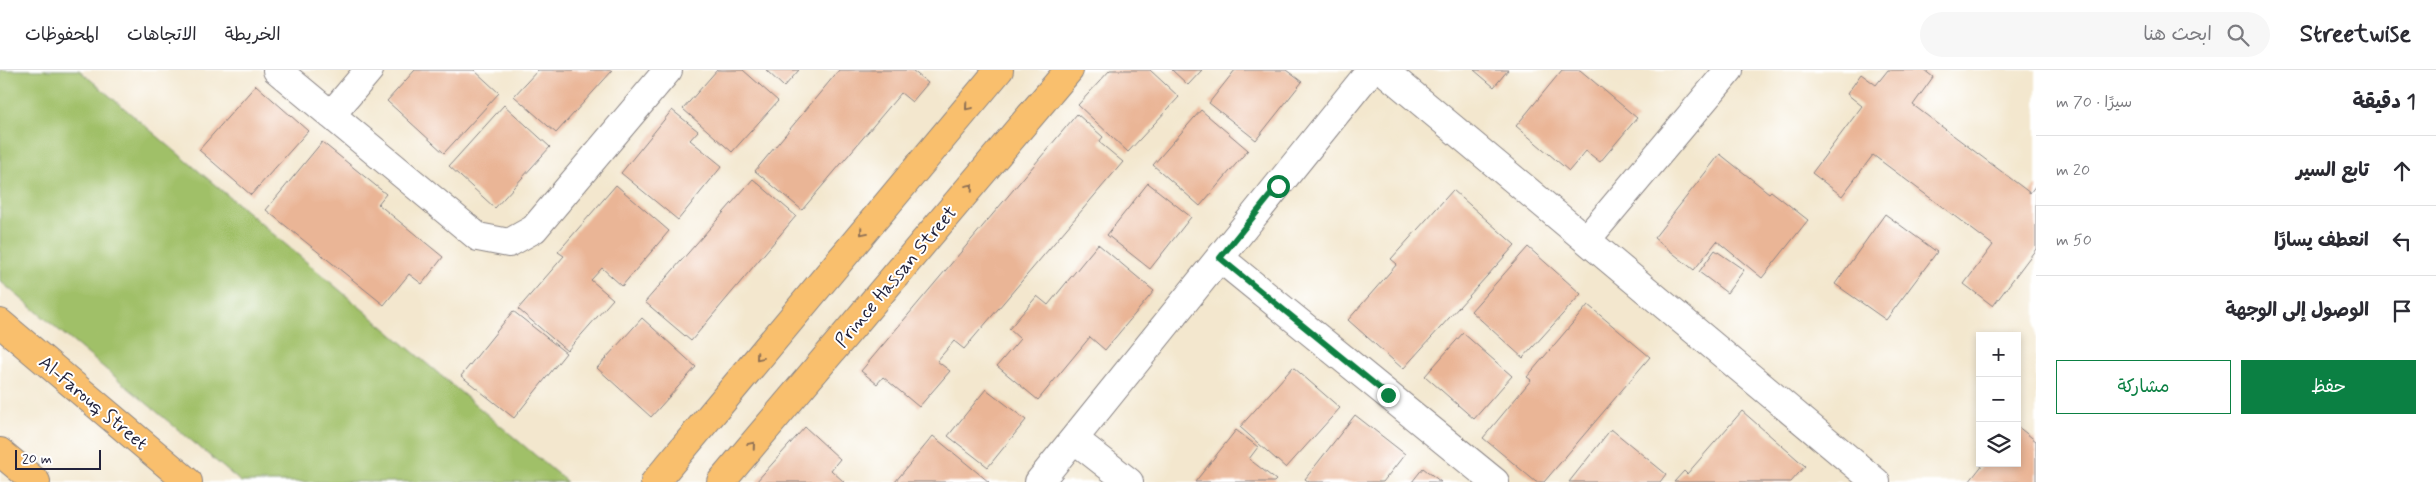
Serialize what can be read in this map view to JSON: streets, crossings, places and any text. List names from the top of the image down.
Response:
{
  "streets": {
    "main road": ["Prince Hassan Street", "Al-Farouq Street"]
  },
  "scale_bar": "20 m",
  "page": {
    "header": "Streetwise",
    "search": "ابحث هنا",
    "nav": ["الخريطة", "الاتجاهات", "المحفوظات"],
    "heading": ["1 دقيقة", "سيرًا · 70 m"],
    "list": [
      ["تابع السير", "20 m"],
      ["انعطف يسارًا", "50 m"],
      "الوصول إلى الوجهة"
    ],
    "map_buttons": ["+", "−"],
    "buttons": ["حفظ", "مشاركة"],
    "scale": "20 m"
  }
}
